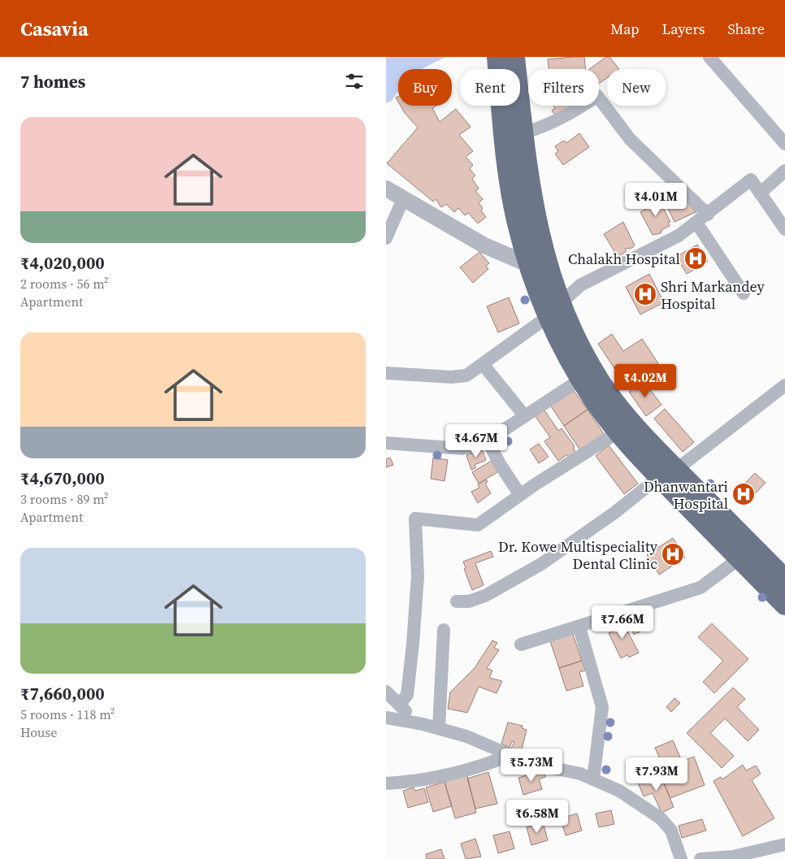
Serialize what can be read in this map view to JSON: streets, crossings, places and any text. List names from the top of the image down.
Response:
{
  "places": {
    "hospital": [
      "Chalakh Hospital",
      "Shri Markandey Hospital",
      "Dhanwantari Hospital",
      "Dr. Kowe Multispeciality Dental Clinic"
    ]
  },
  "page": {
    "header": "Casavia",
    "nav": ["Map", "Layers", "Share"],
    "heading": "7 homes",
    "chip": [
      "Buy",
      "Rent",
      "Filters",
      "New"
    ],
    "list": [
      {
        "name": "₹4,020,000",
        "note": "2 rooms · 56 m² · Apartment"
      },
      {
        "name": "₹4,670,000",
        "note": "3 rooms · 89 m² · Apartment"
      },
      {
        "name": "₹7,660,000",
        "note": "5 rooms · 118 m² · House"
      }
    ],
    "price": [
      "₹4.01M",
      "₹4.02M",
      "₹4.67M",
      "₹7.66M",
      "₹5.73M",
      "₹7.93M",
      "₹6.58M"
    ]
  }
}
